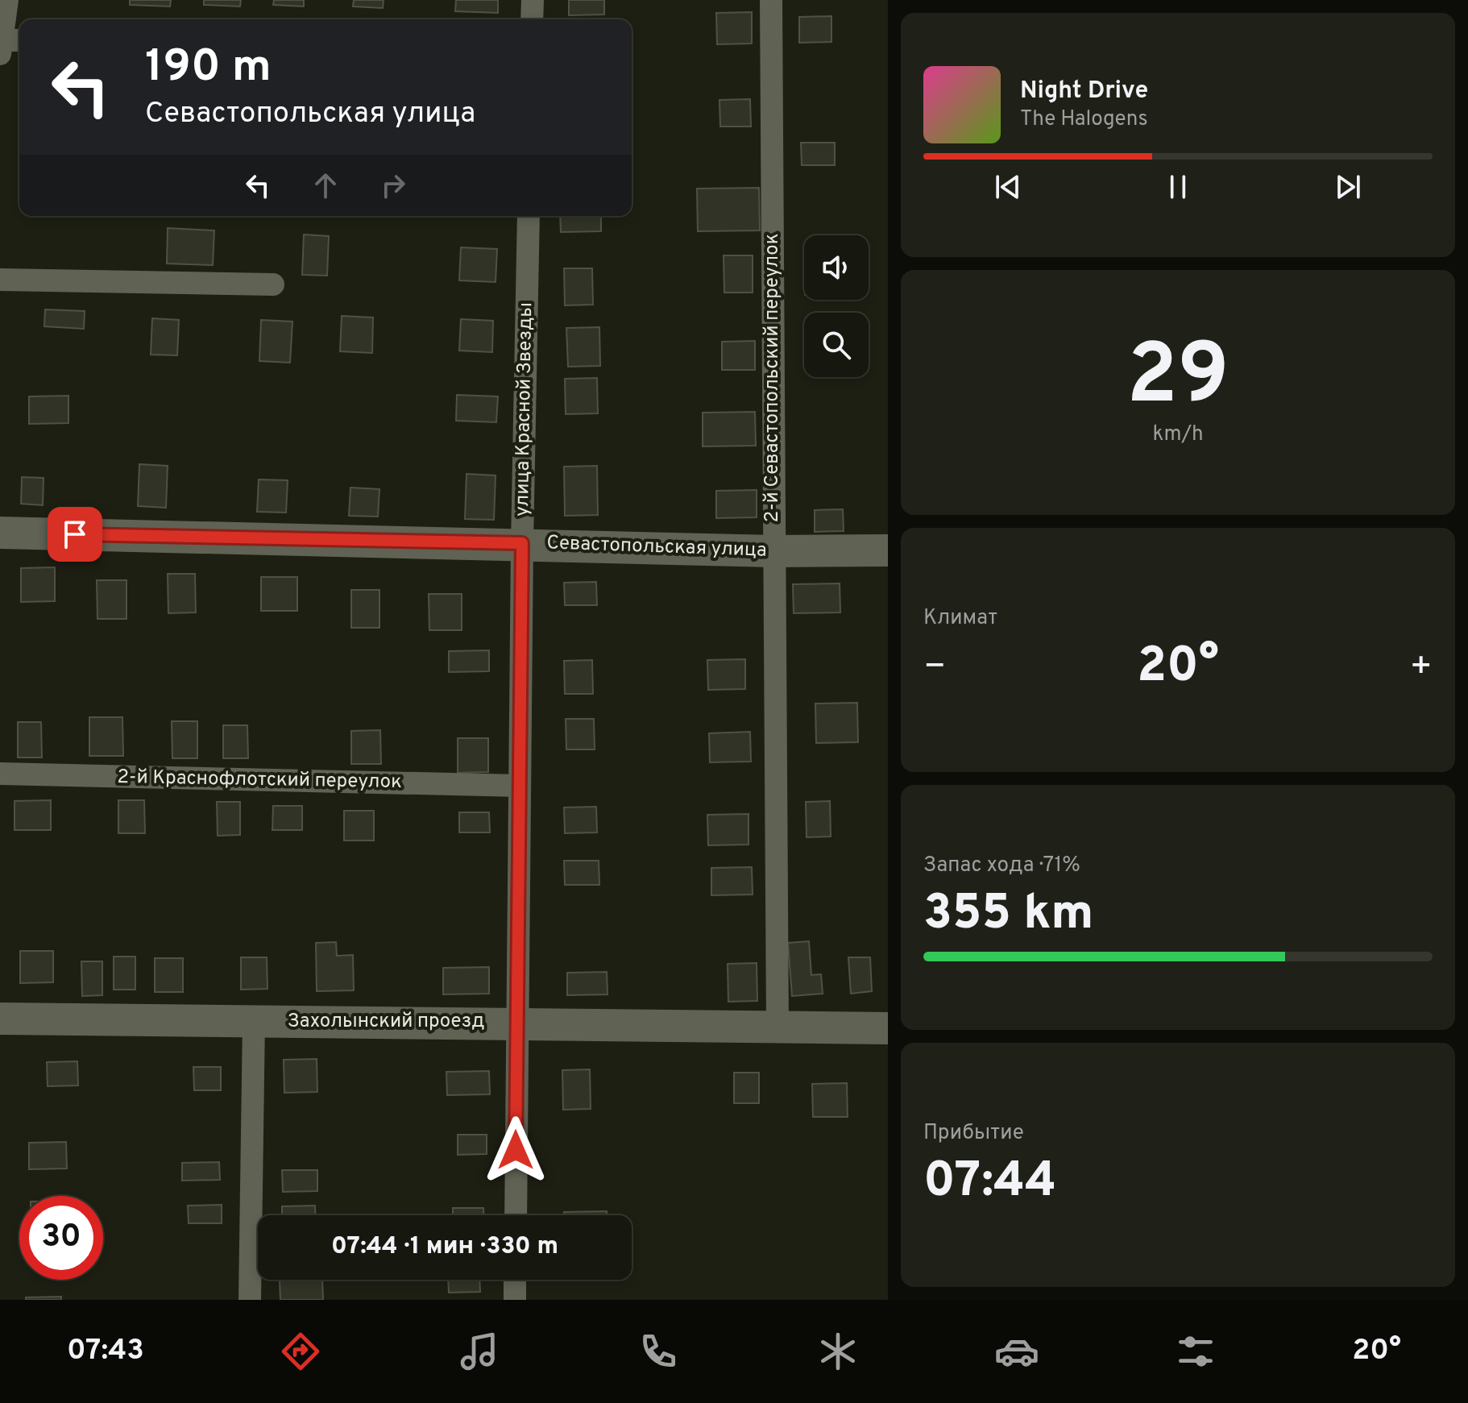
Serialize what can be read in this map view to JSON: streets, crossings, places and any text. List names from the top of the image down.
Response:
{
  "streets": {
    "street": [
      "2-й Севастопольский переулок",
      "улица Красной Звезды",
      "Севастопольская улица",
      "2-й Краснофлотский переулок",
      "Захолынский проезд"
    ]
  },
  "crossings": [
    ["2-й Севастопольский переулок", "Севастопольская улица"],
    ["2-й Севастопольский переулок", "Захолынский проезд"],
    ["улица Красной Звезды", "Севастопольская улица"],
    ["улица Красной Звезды", "2-й Краснофлотский переулок"],
    ["улица Красной Звезды", "Захолынский проезд"]
  ],
  "page": {
    "turn": ["190 m", "Севастопольская улица"],
    "song": ["Night Drive", "The Halogens"],
    "tile": [
      ["29", "km/h"],
      "Климат",
      ["Запас хода · 71%", "355 km"],
      ["Прибытие", "07:44"]
    ],
    "heat": ["−", "20°", "+"],
    "limit": "30",
    "trip": "07:44 · 1 мин · 330 m",
    "tabs": ["07:43", "20°"]
  }
}
